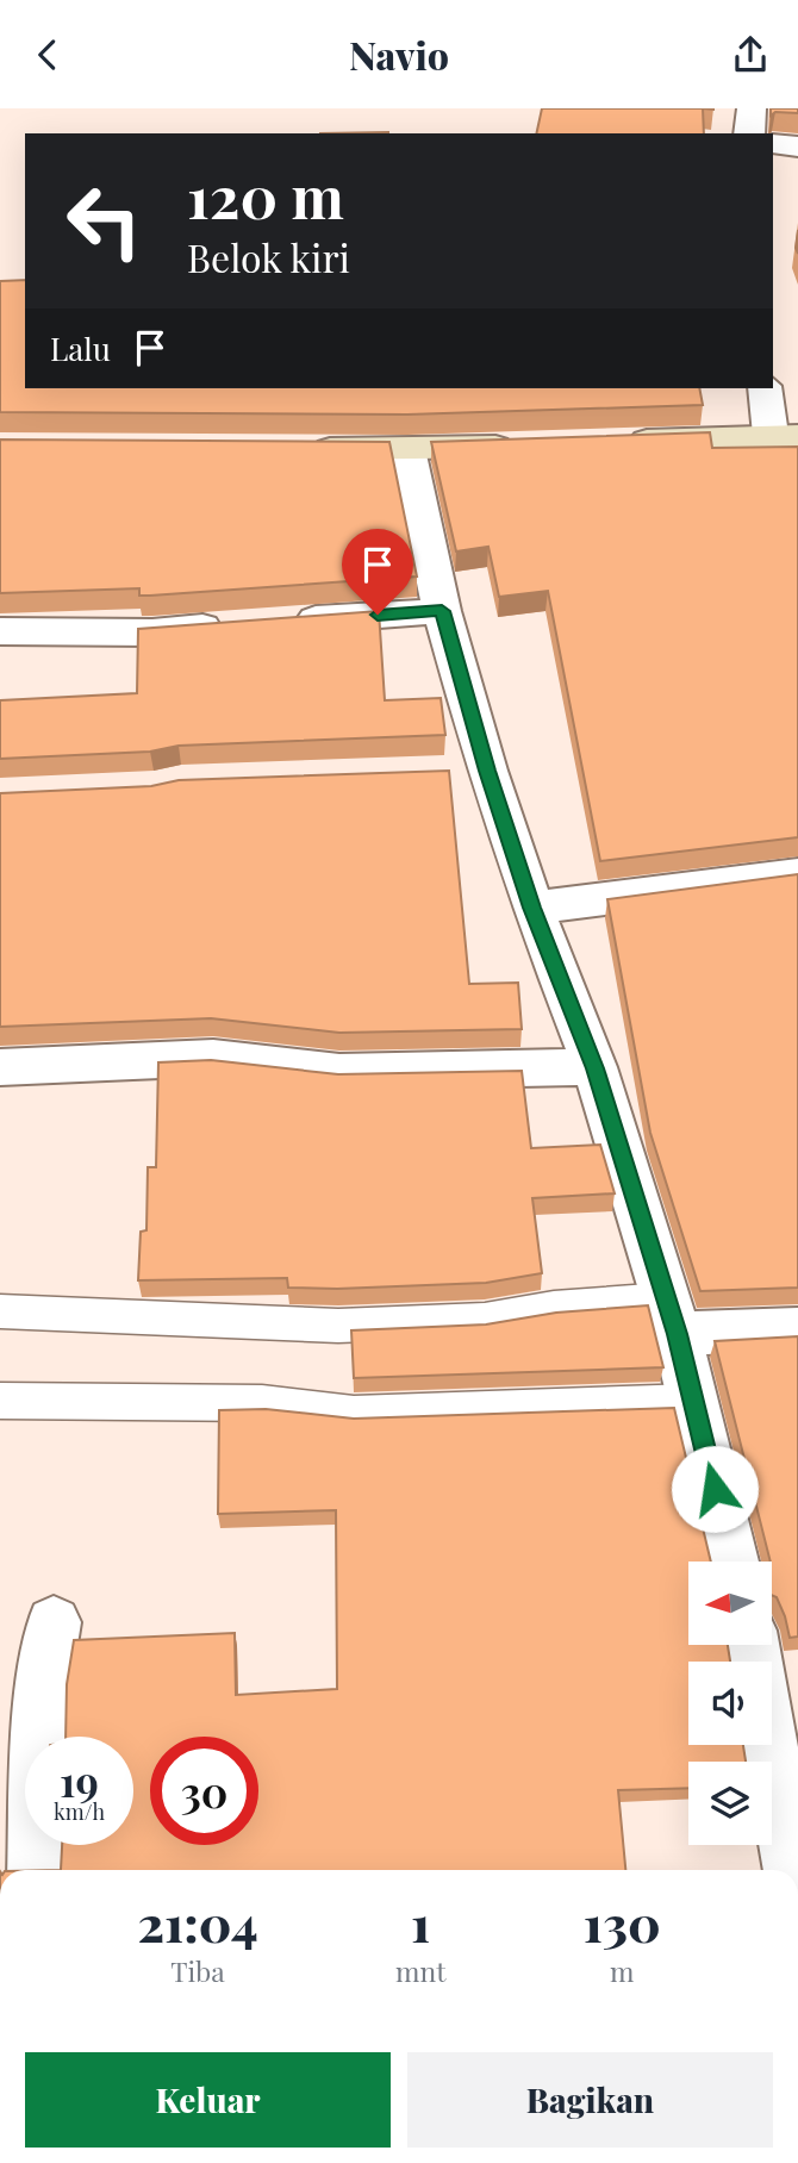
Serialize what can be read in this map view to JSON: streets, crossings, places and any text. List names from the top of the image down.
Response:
{
  "north": "left",
  "page": {
    "header": "Navio",
    "turn": ["120 m", "Belok kiri"],
    "then": "Lalu",
    "speed": "19 km/h",
    "limit": "30",
    "eta": [
      "21:04",
      "Tiba",
      "1",
      "mnt",
      "130",
      "m"
    ],
    "buttons": ["Keluar", "Bagikan"]
  }
}
